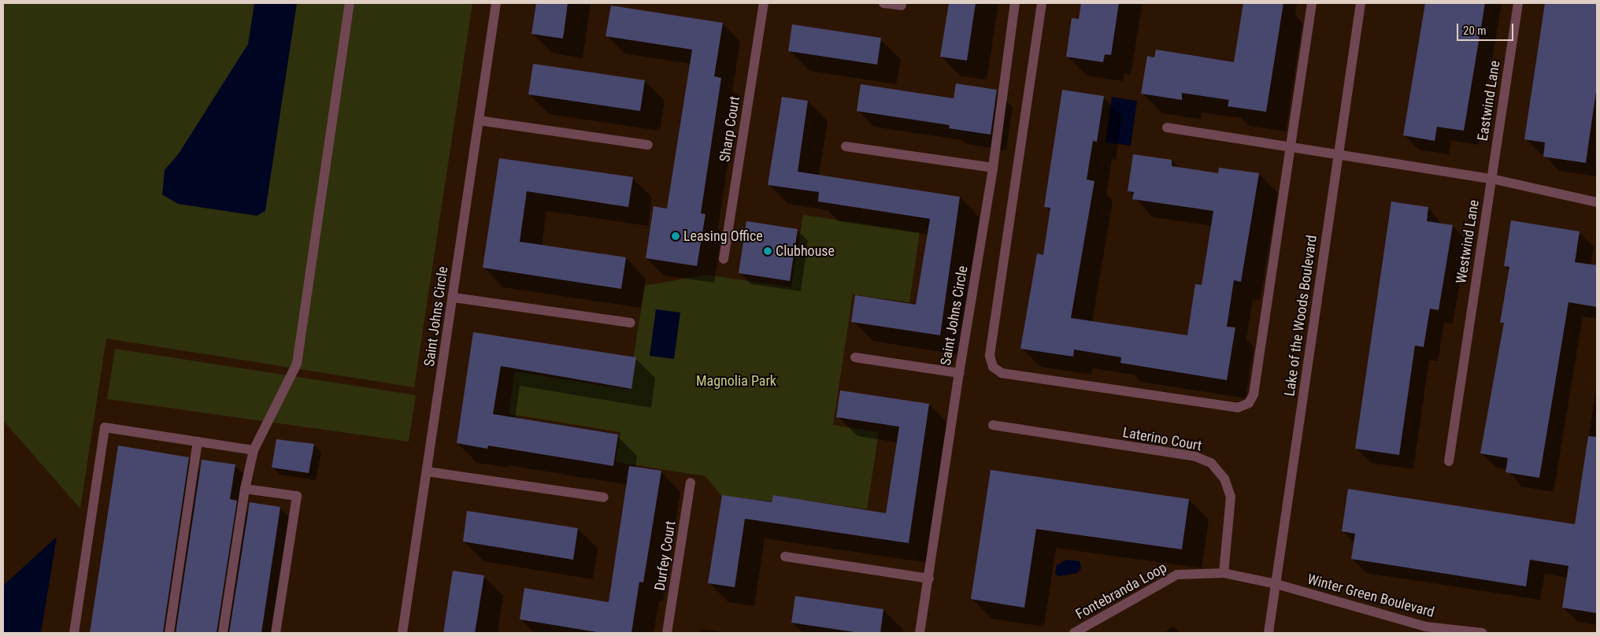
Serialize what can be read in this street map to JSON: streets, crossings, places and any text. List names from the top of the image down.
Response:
{
  "streets": {
    "street": [
      "Eastwind Lane",
      "Sharp Court",
      "Westwind Lane",
      "Saint Johns Circle",
      "Lake of the Woods Boulevard",
      "Laterino Court",
      "Durfey Court",
      "Fontebranda Loop",
      "Winter Green Boulevard"
    ]
  },
  "crossings": [
    ["Eastwind Lane", "Westwind Lane"],
    ["Lake of the Woods Boulevard", "Fontebranda Loop"],
    ["Lake of the Woods Boulevard", "Winter Green Boulevard"],
    ["Laterino Court", "Fontebranda Loop"],
    ["Fontebranda Loop", "Winter Green Boulevard"]
  ],
  "parks": ["Magnolia Park"],
  "places": ["Leasing Office", "Clubhouse"],
  "scale_bar": "20 m"
}
